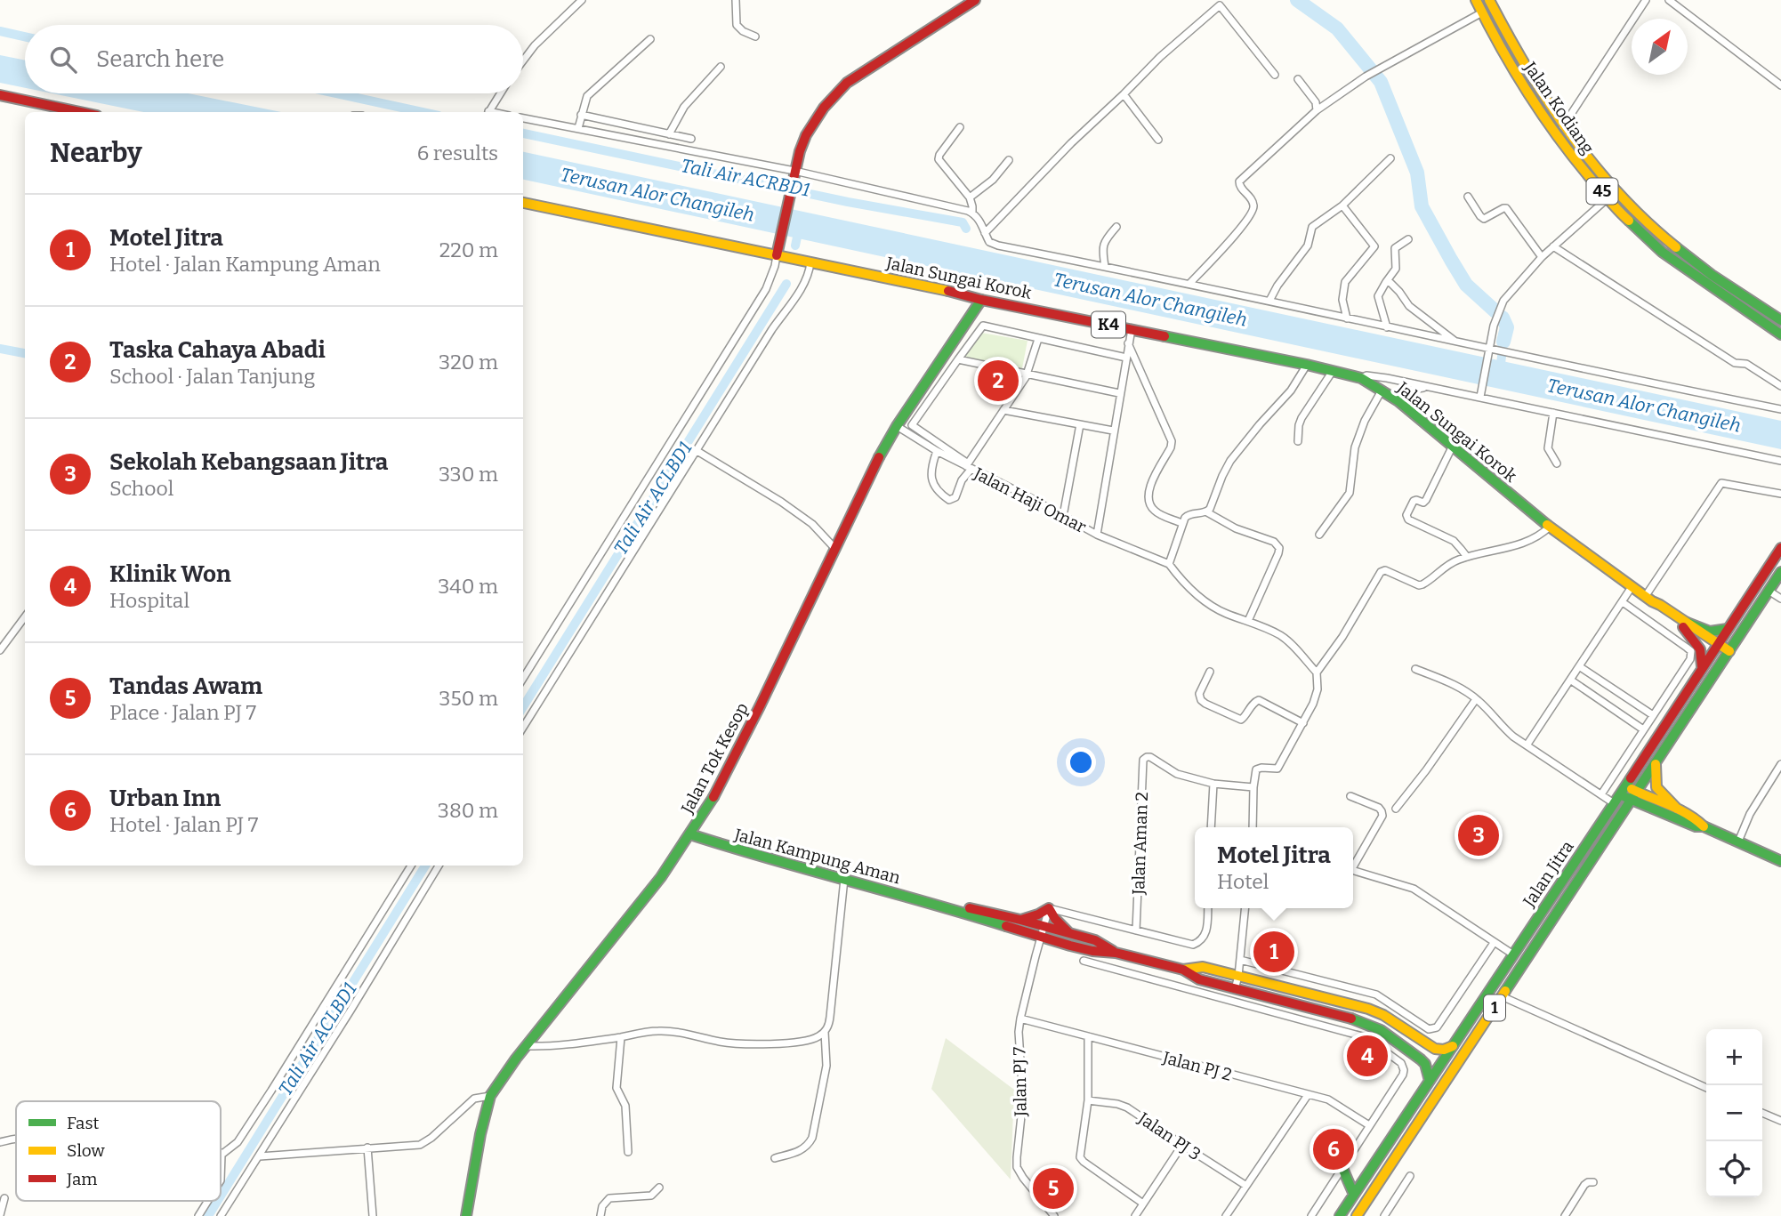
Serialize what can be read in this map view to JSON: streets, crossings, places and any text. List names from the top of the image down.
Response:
{
  "streets": {
    "main road": [
      "Jalan Kodiang",
      "45",
      "Jalan Sungai Korok",
      "K4",
      "Jalan Tok Kesop",
      "Jalan Kampung Aman",
      "Jalan Jitra",
      "1"
    ],
    "street": [
      "Jalan Haji Omar",
      "Jalan Aman 2",
      "Jalan PJ 2",
      "Jalan PJ 7",
      "Jalan PJ 3"
    ]
  },
  "crossings": [
    ["Jalan Sungai Korok", "K4"],
    ["Jalan Sungai Korok", "Jalan Tok Kesop"],
    ["Jalan Sungai Korok", "Jalan Jitra"],
    ["K4", "Jalan Jitra"],
    ["Jalan Haji Omar", "Jalan Tok Kesop"],
    ["Jalan Tok Kesop", "Jalan Kampung Aman"],
    ["Jalan Kampung Aman", "Jalan Jitra"],
    ["Jalan Kampung Aman", "Jalan PJ 7"],
    ["Jalan PJ 2", "Jalan PJ 7"]
  ],
  "water": ["Tali Air ACRBD1", "Terusan Alor Changileh", "Tali Air ACLBD1"],
  "legend": ["Fast", "Slow", "Jam"],
  "north": "top right",
  "page": {
    "search": "Search here",
    "heading": ["Nearby", "6 results"],
    "list": [
      {
        "mark": "1",
        "name": "Motel Jitra",
        "note": "Hotel · Jalan Kampung Aman",
        "value": "220 m"
      },
      {
        "mark": "2",
        "name": "Taska Cahaya Abadi",
        "note": "School · Jalan Tanjung",
        "value": "320 m"
      },
      {
        "mark": "3",
        "name": "Sekolah Kebangsaan Jitra",
        "note": "School",
        "value": "330 m"
      },
      {
        "mark": "4",
        "name": "Klinik Won",
        "note": "Hospital",
        "value": "340 m"
      },
      {
        "mark": "5",
        "name": "Tandas Awam",
        "note": "Place · Jalan PJ 7",
        "value": "350 m"
      },
      {
        "mark": "6",
        "name": "Urban Inn",
        "note": "Hotel · Jalan PJ 7",
        "value": "380 m"
      }
    ],
    "pins": [
      "2",
      "3",
      "1",
      "4",
      "6",
      "5"
    ],
    "popup": ["Motel Jitra", "Hotel"],
    "map_buttons": ["+", "−"]
  }
}
